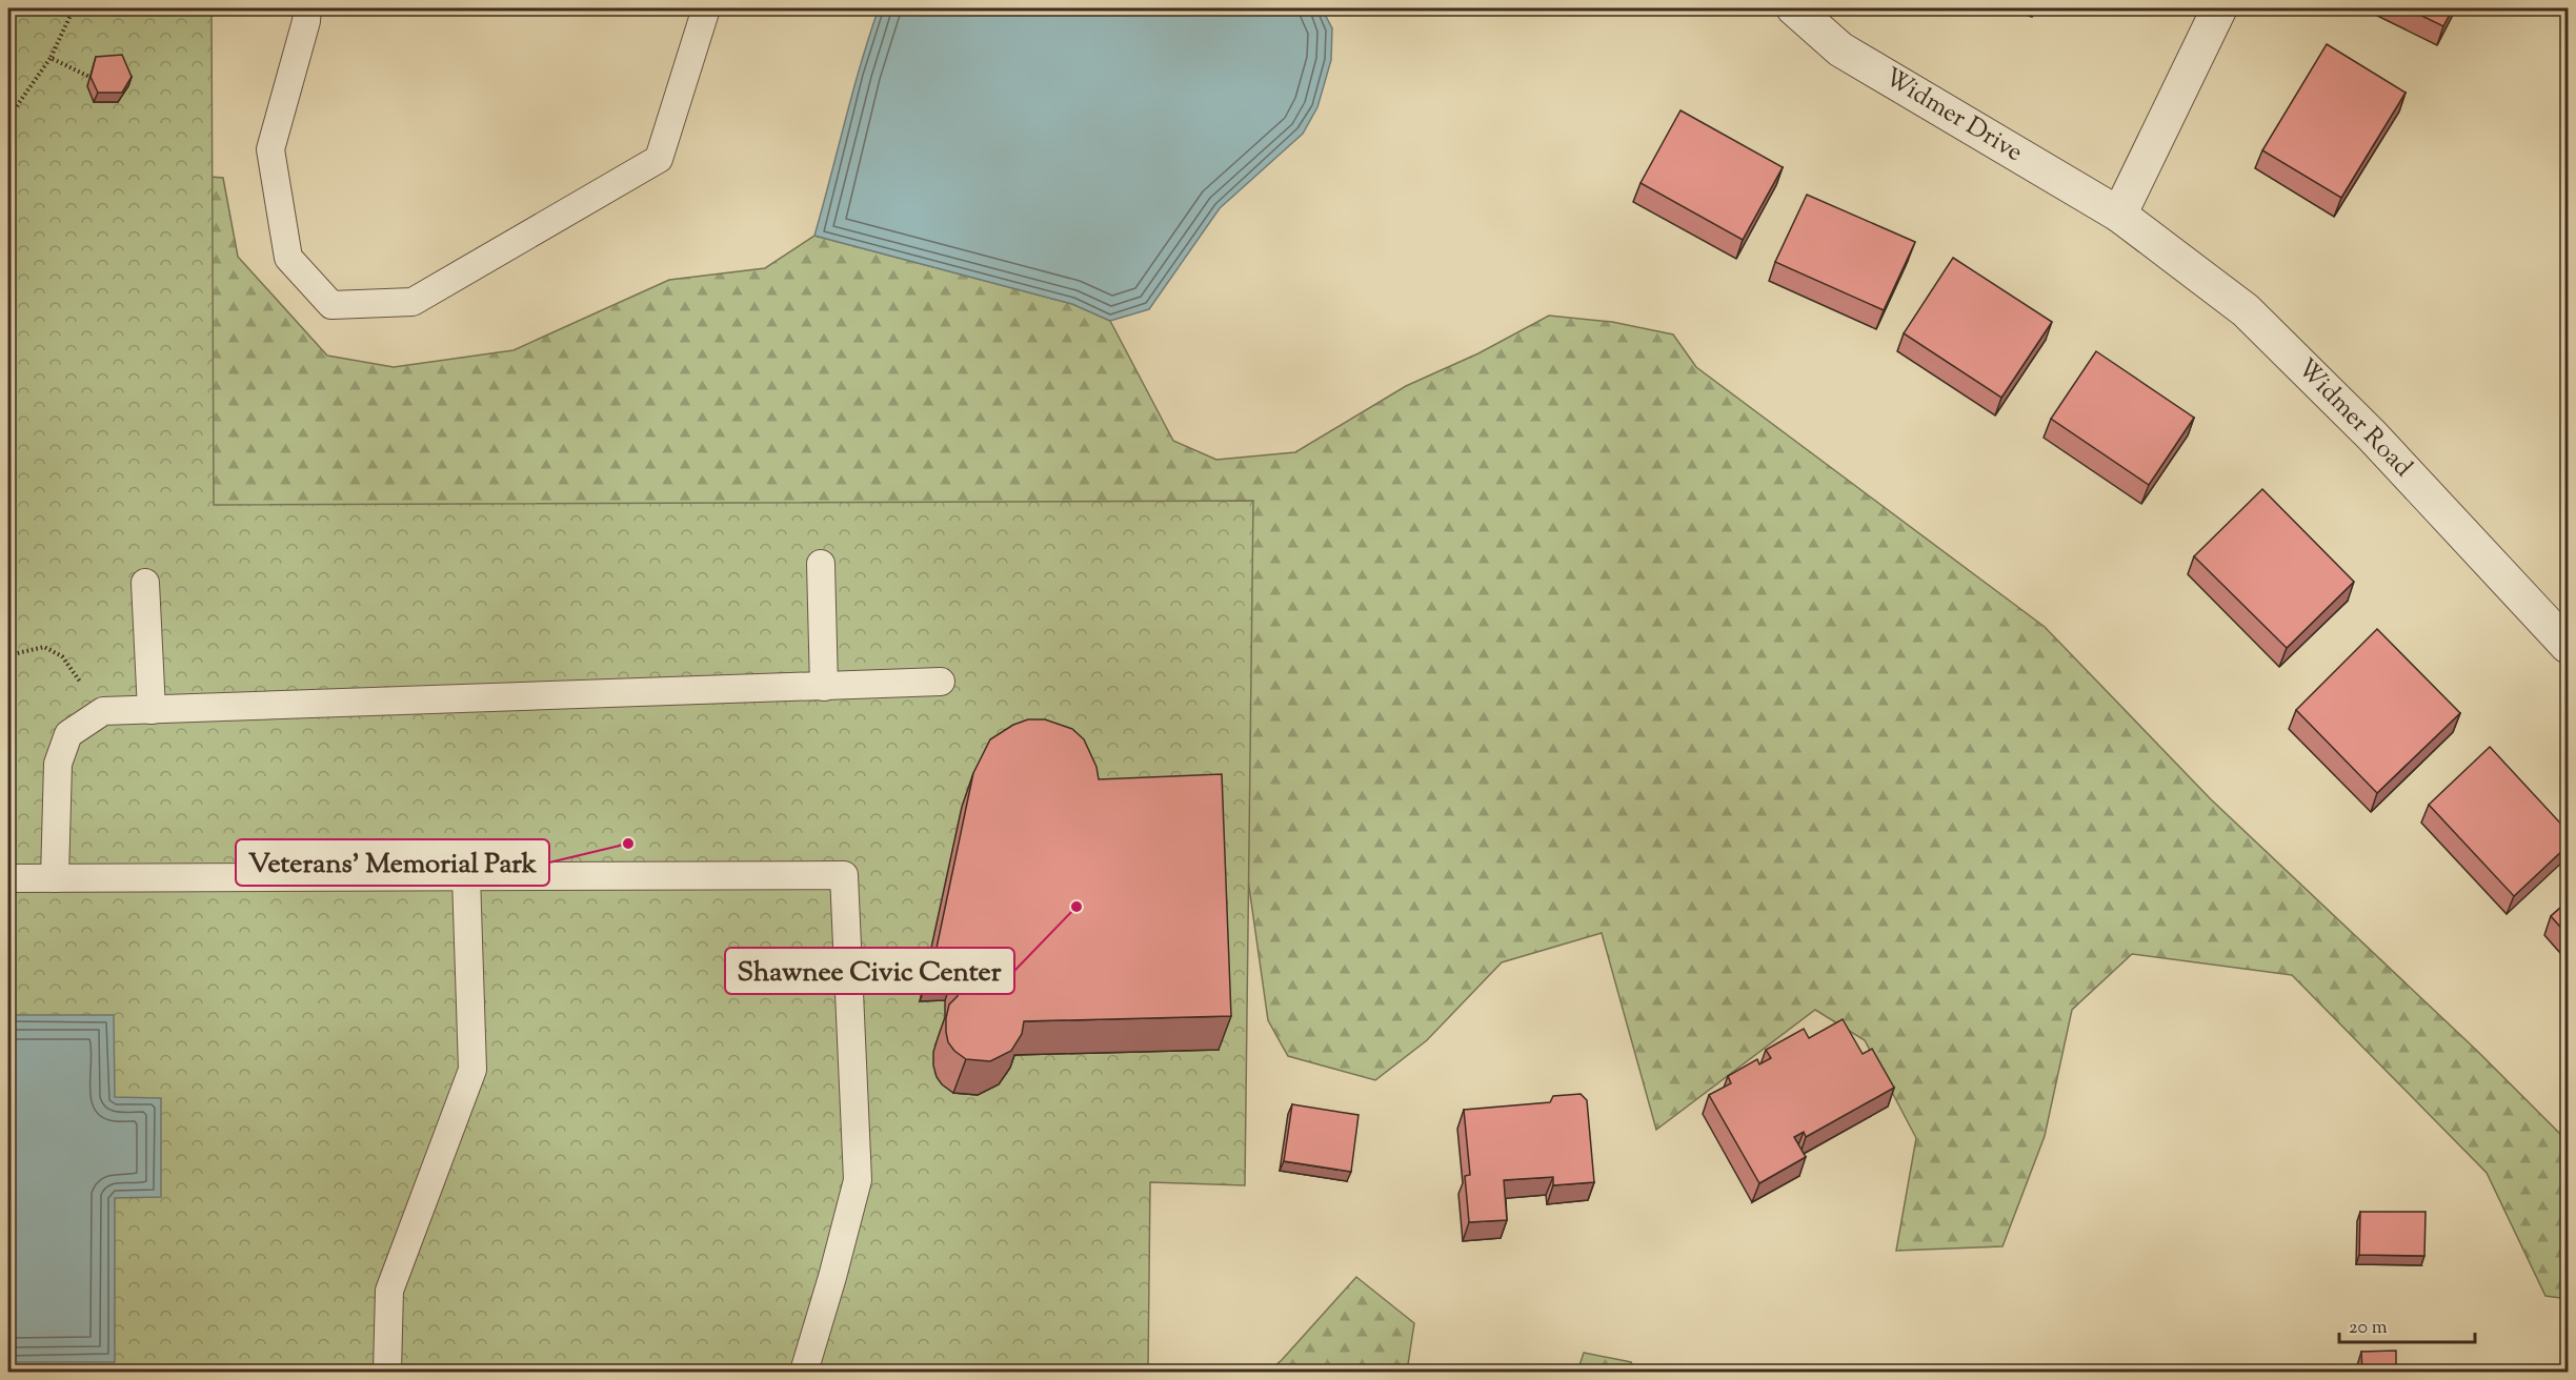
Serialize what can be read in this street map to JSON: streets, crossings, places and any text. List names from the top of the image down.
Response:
{
  "streets": {
    "street": ["Widmer Drive", "Widmer Road"]
  },
  "crossings": [
    ["Widmer Drive", "Widmer Road"]
  ],
  "places": ["Veterans' Memorial Park", "Shawnee Civic Center"],
  "scale_bar": "20 m"
}
